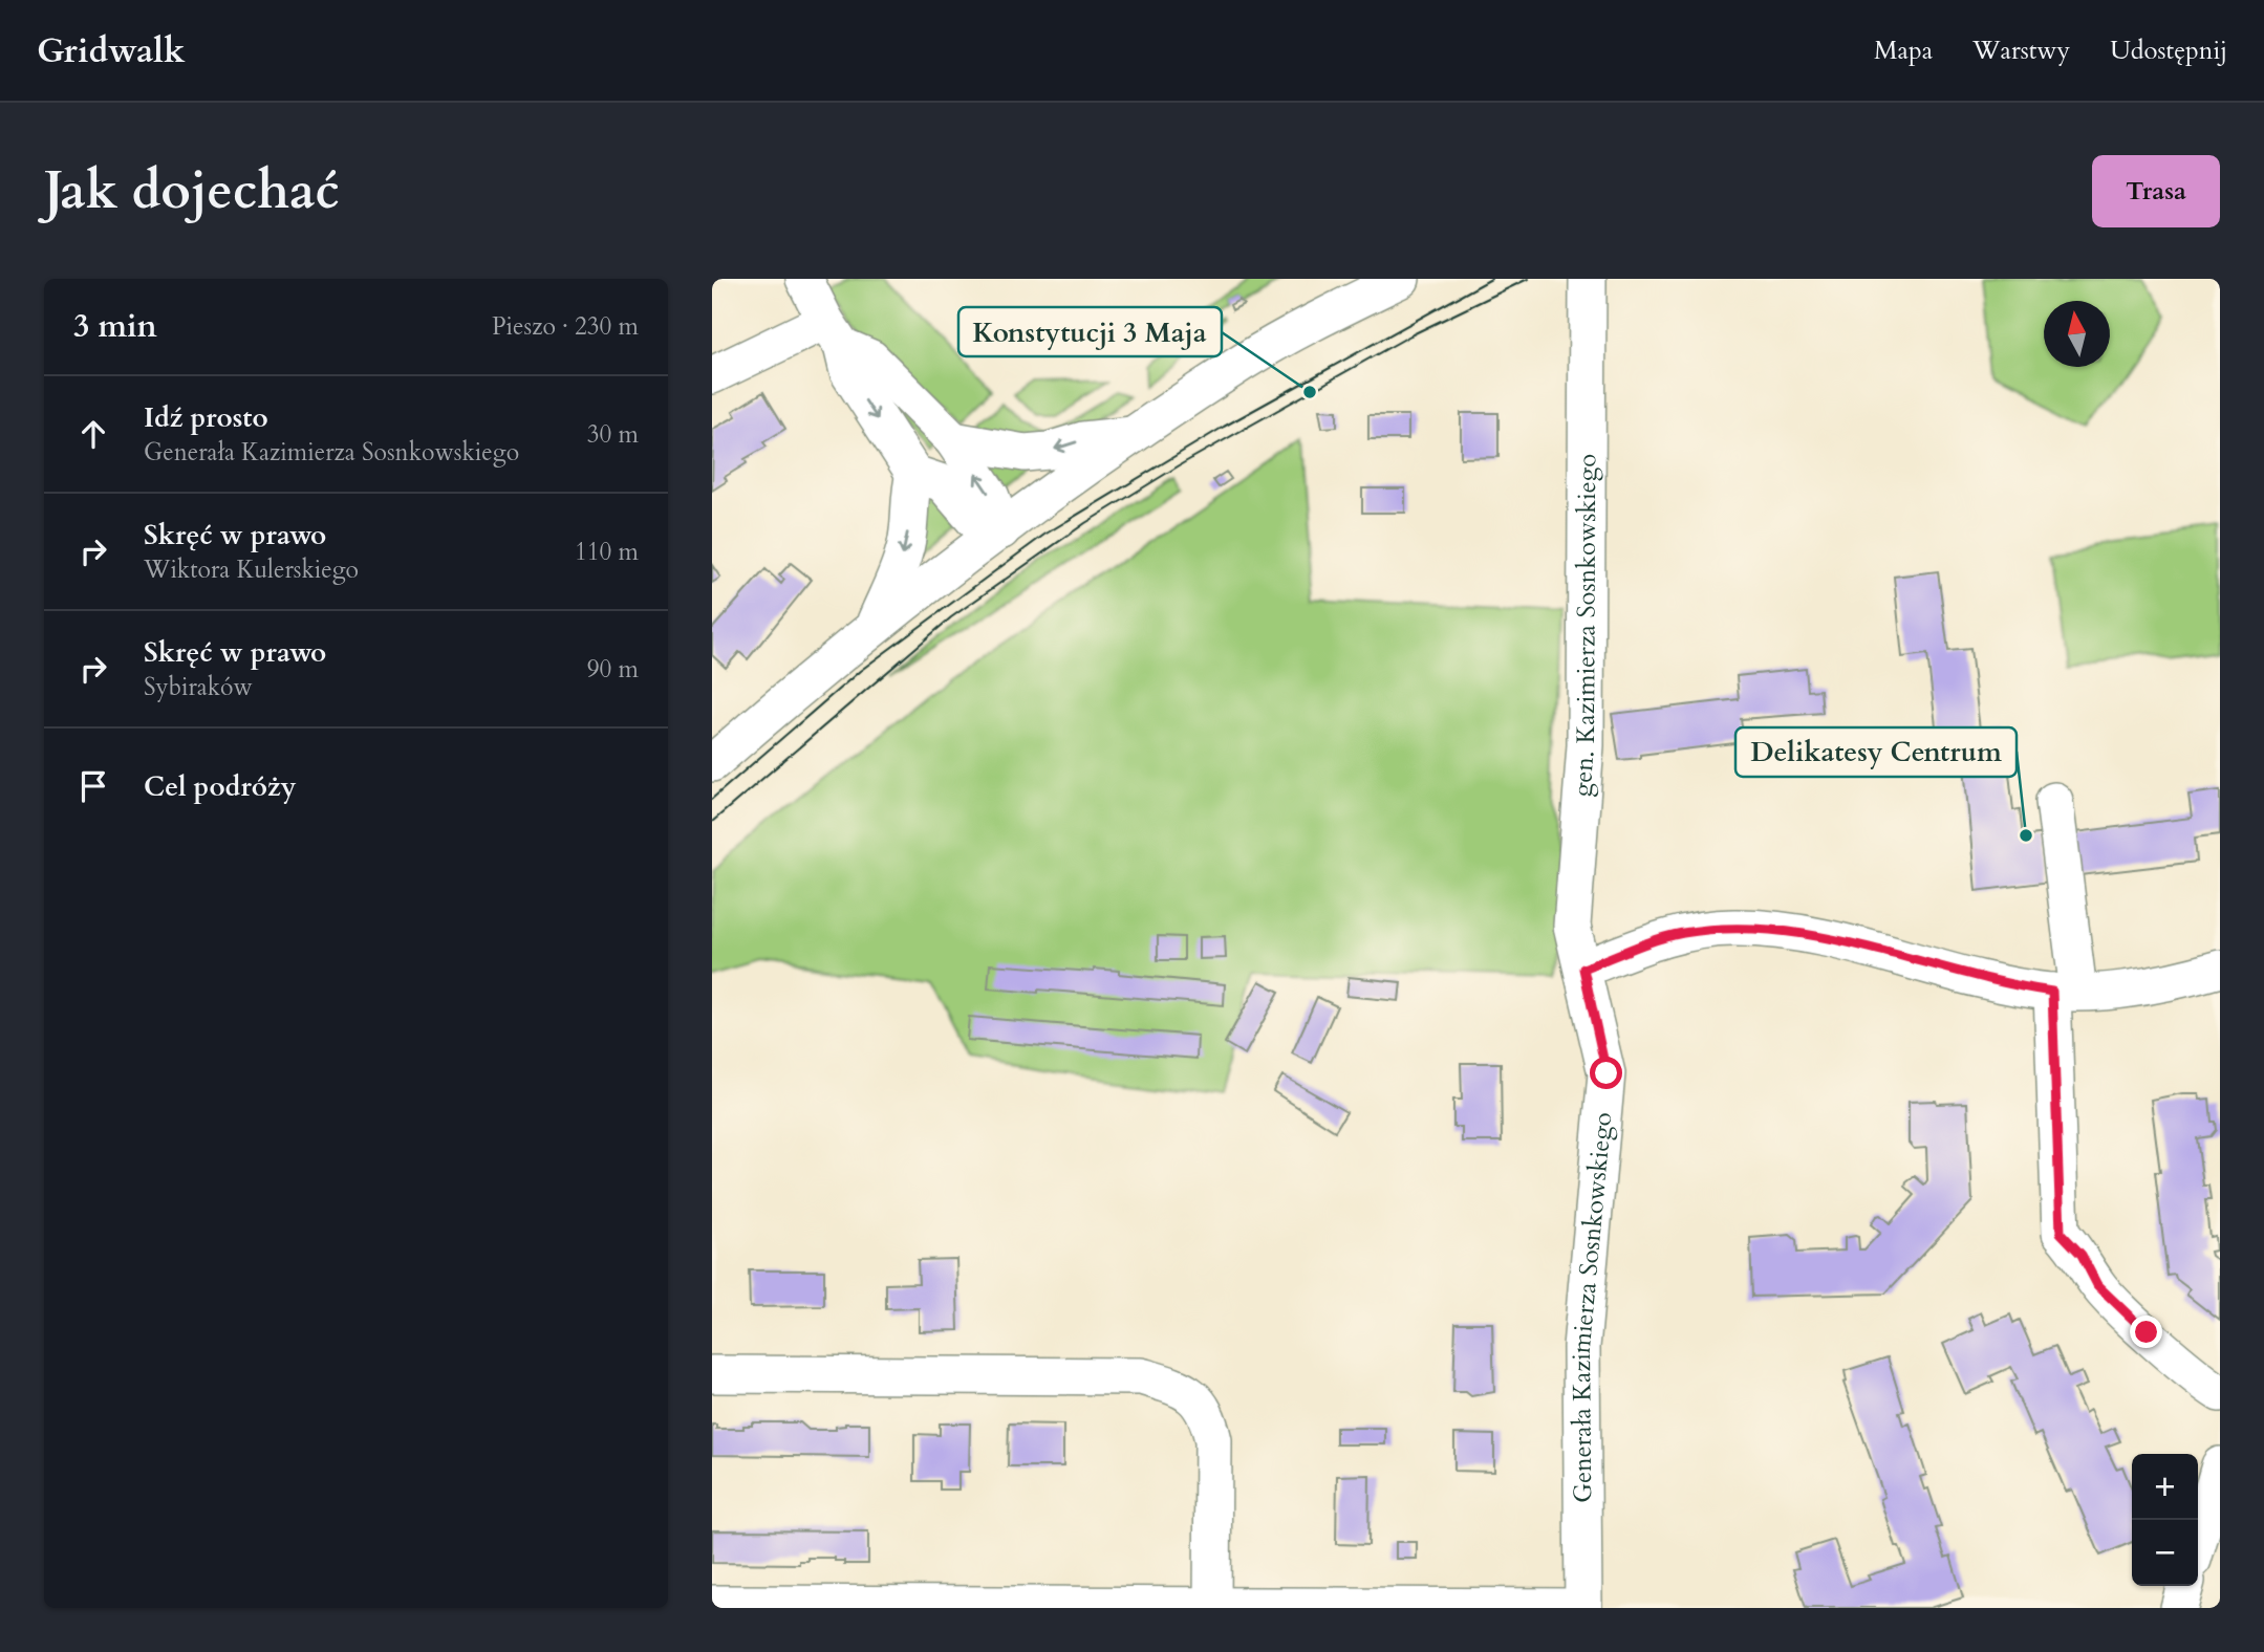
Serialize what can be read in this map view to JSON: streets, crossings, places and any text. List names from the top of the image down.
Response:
{
  "streets": {
    "street": ["gen. Kazimierza Sosnkowskiego", "Generała Kazimierza Sosnkowskiego"]
  },
  "crossings": [
    ["gen. Kazimierza Sosnkowskiego", "Generała Kazimierza Sosnkowskiego"]
  ],
  "places": ["Konstytucji 3 Maja", "Delikatesy Centrum"],
  "north": "top",
  "page": {
    "header": "Gridwalk",
    "nav": ["Mapa", "Warstwy", "Udostępnij"],
    "buttons": "Trasa",
    "title": "Jak dojechać",
    "heading": ["3 min", "Pieszo · 230 m"],
    "list": [
      ["Idź prosto", "Generała Kazimierza Sosnkowskiego", "30 m"],
      ["Skręć w prawo", "Wiktora Kulerskiego", "110 m"],
      ["Skręć w prawo", "Sybiraków", "90 m"],
      "Cel podróży"
    ],
    "map_buttons": ["+", "−"]
  }
}
